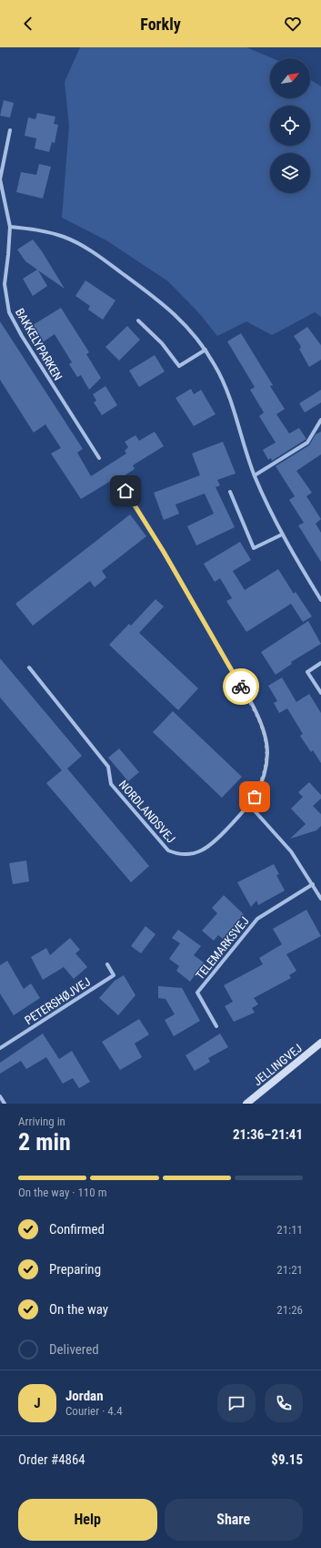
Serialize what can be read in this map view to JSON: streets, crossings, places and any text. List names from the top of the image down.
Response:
{
  "streets": {
    "main road": ["JELLINGVEJ"],
    "street": [
      "BAKKELYPARKEN",
      "NORDLANDSVEJ",
      "TELEMARKSVEJ",
      "PETERSHØJVEJ"
    ]
  },
  "north": "top right",
  "page": {
    "header": "Forkly",
    "heading": ["2 min", "Arriving in", "21:36–21:41"],
    "panel": [
      "Jordan",
      "Courier · 4.4",
      "Order #4864",
      "$9.15"
    ],
    "bar": "On the way · 110 m",
    "list": [
      ["Confirmed", "21:11"],
      ["Preparing", "21:21"],
      ["On the way", "21:26"],
      "Delivered"
    ],
    "round": "J",
    "buttons": ["Help", "Share"]
  }
}
